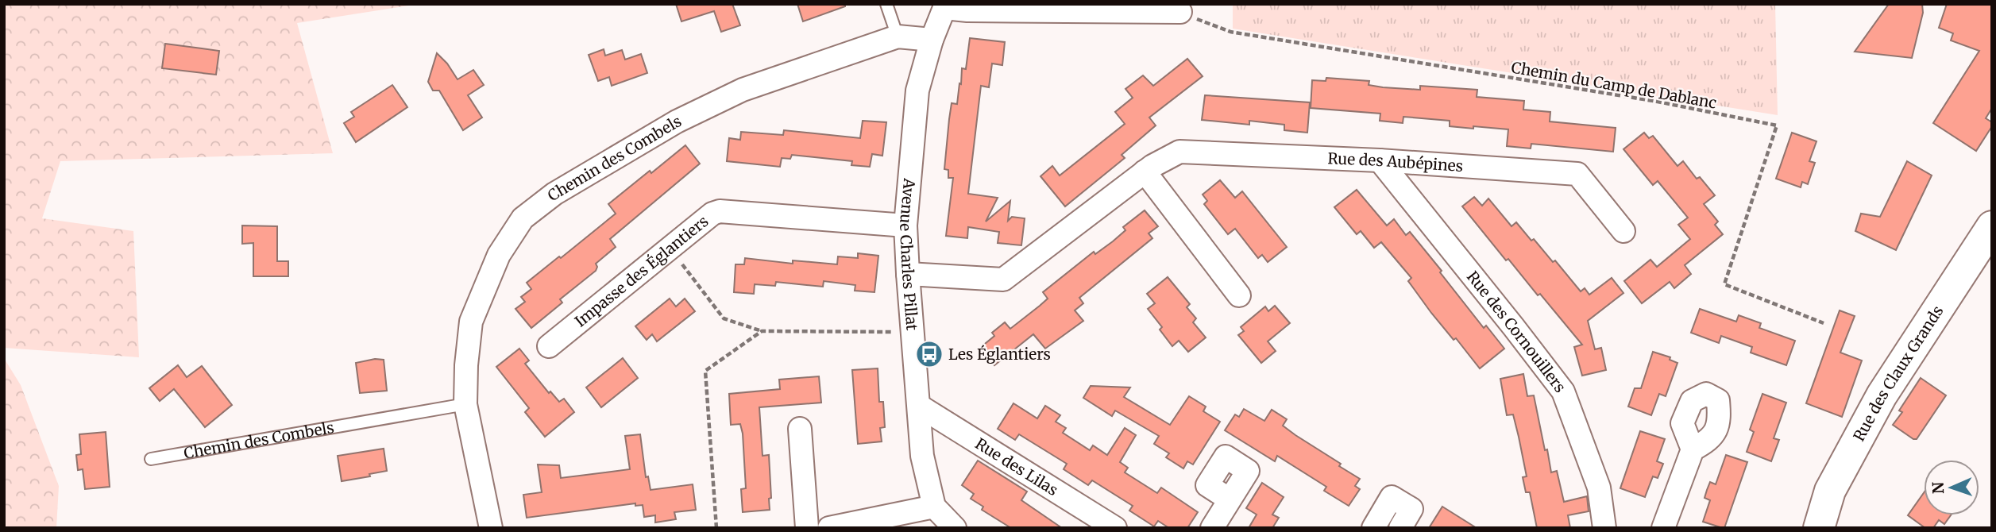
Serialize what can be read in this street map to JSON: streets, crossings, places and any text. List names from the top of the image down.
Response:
{
  "streets": {
    "street": [
      "Chemin des Combels",
      "Rue des Aubépines",
      "Avenue Charles Pillat",
      "Impasse des Églantiers",
      "Rue des Cornouillers",
      "Rue des Claux Grands",
      "Rue des Lilas"
    ],
    "path": ["Chemin du Camp de Dablanc"]
  },
  "crossings": [
    ["Chemin des Combels", "Avenue Charles Pillat"],
    ["Rue des Aubépines", "Avenue Charles Pillat"],
    ["Rue des Aubépines", "Rue des Cornouillers"],
    ["Avenue Charles Pillat", "Impasse des Églantiers"],
    ["Avenue Charles Pillat", "Rue des Lilas"]
  ],
  "places": {
    "bus stop": ["Les Églantiers"]
  },
  "north": "left"
}
